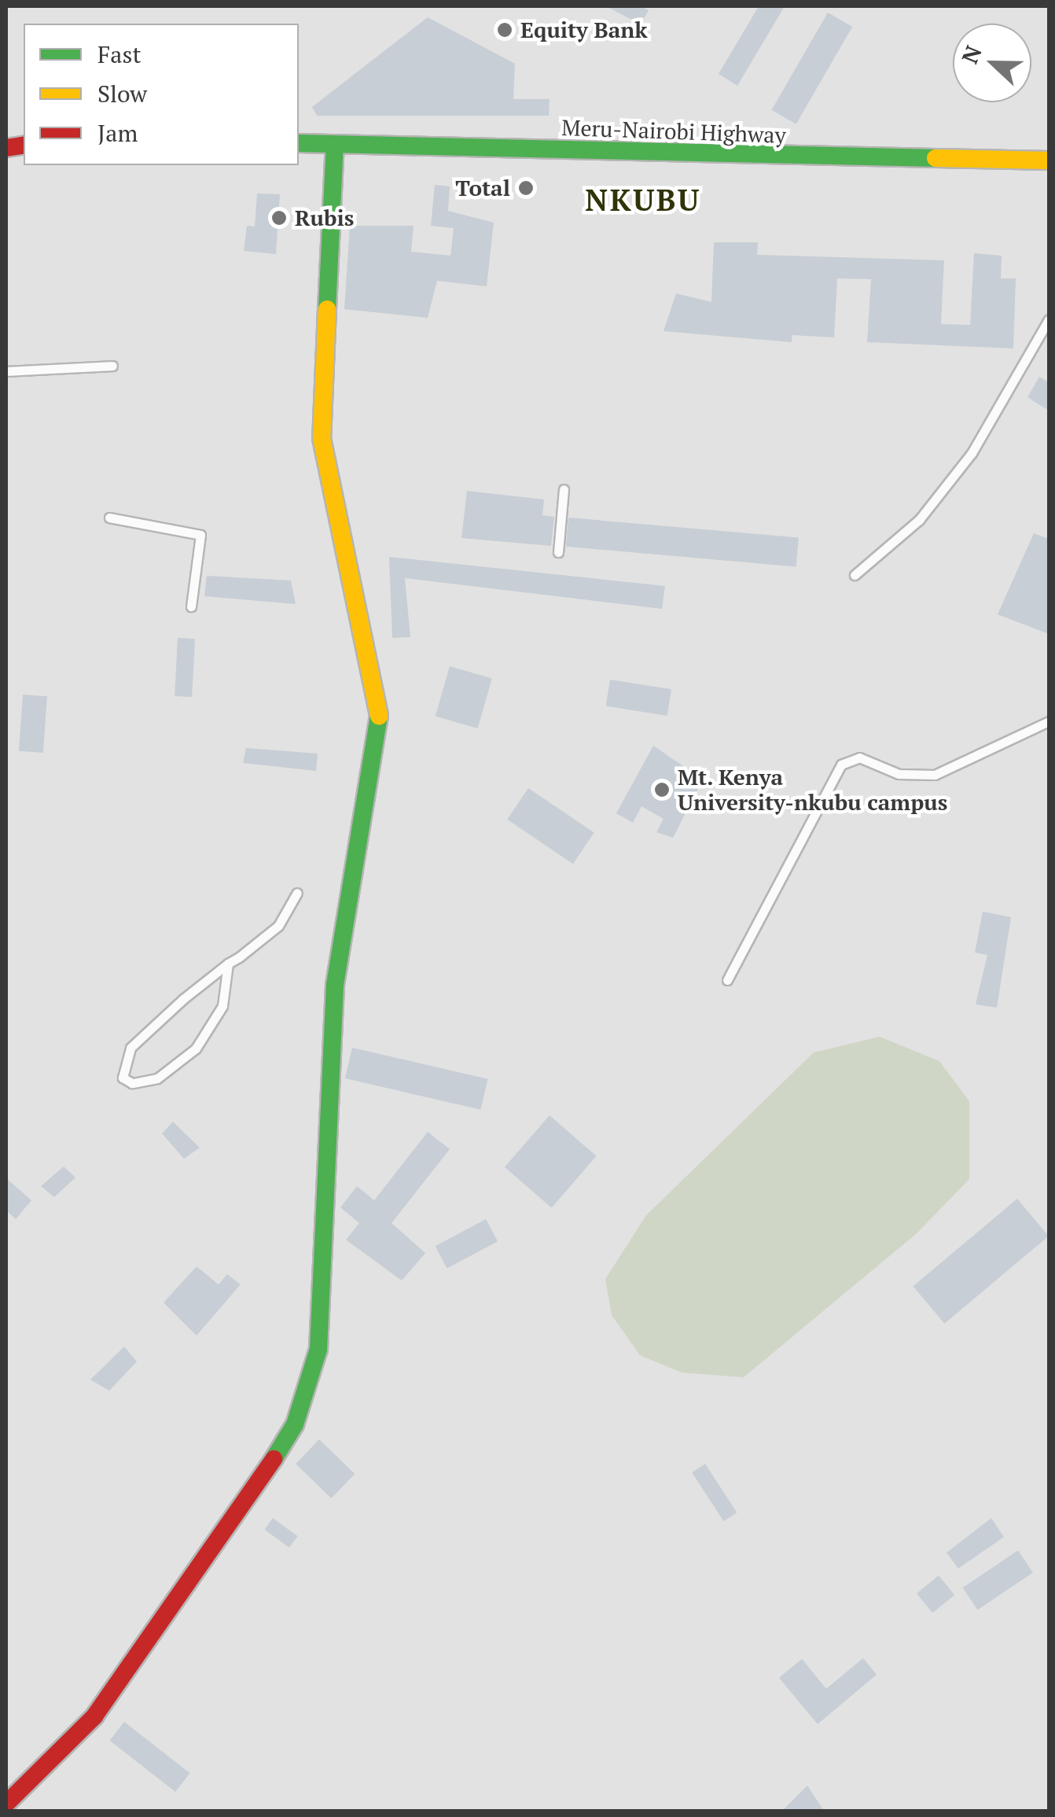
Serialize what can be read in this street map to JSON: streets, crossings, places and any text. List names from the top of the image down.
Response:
{
  "streets": {
    "main road": ["Meru-Nairobi Highway"]
  },
  "districts": ["NKUBU"],
  "places": [
    "Equity Bank",
    "Total",
    "Rubis",
    "Mt. Kenya University-nkubu campus"
  ],
  "legend": ["Fast", "Slow", "Jam"],
  "north": "left"
}
